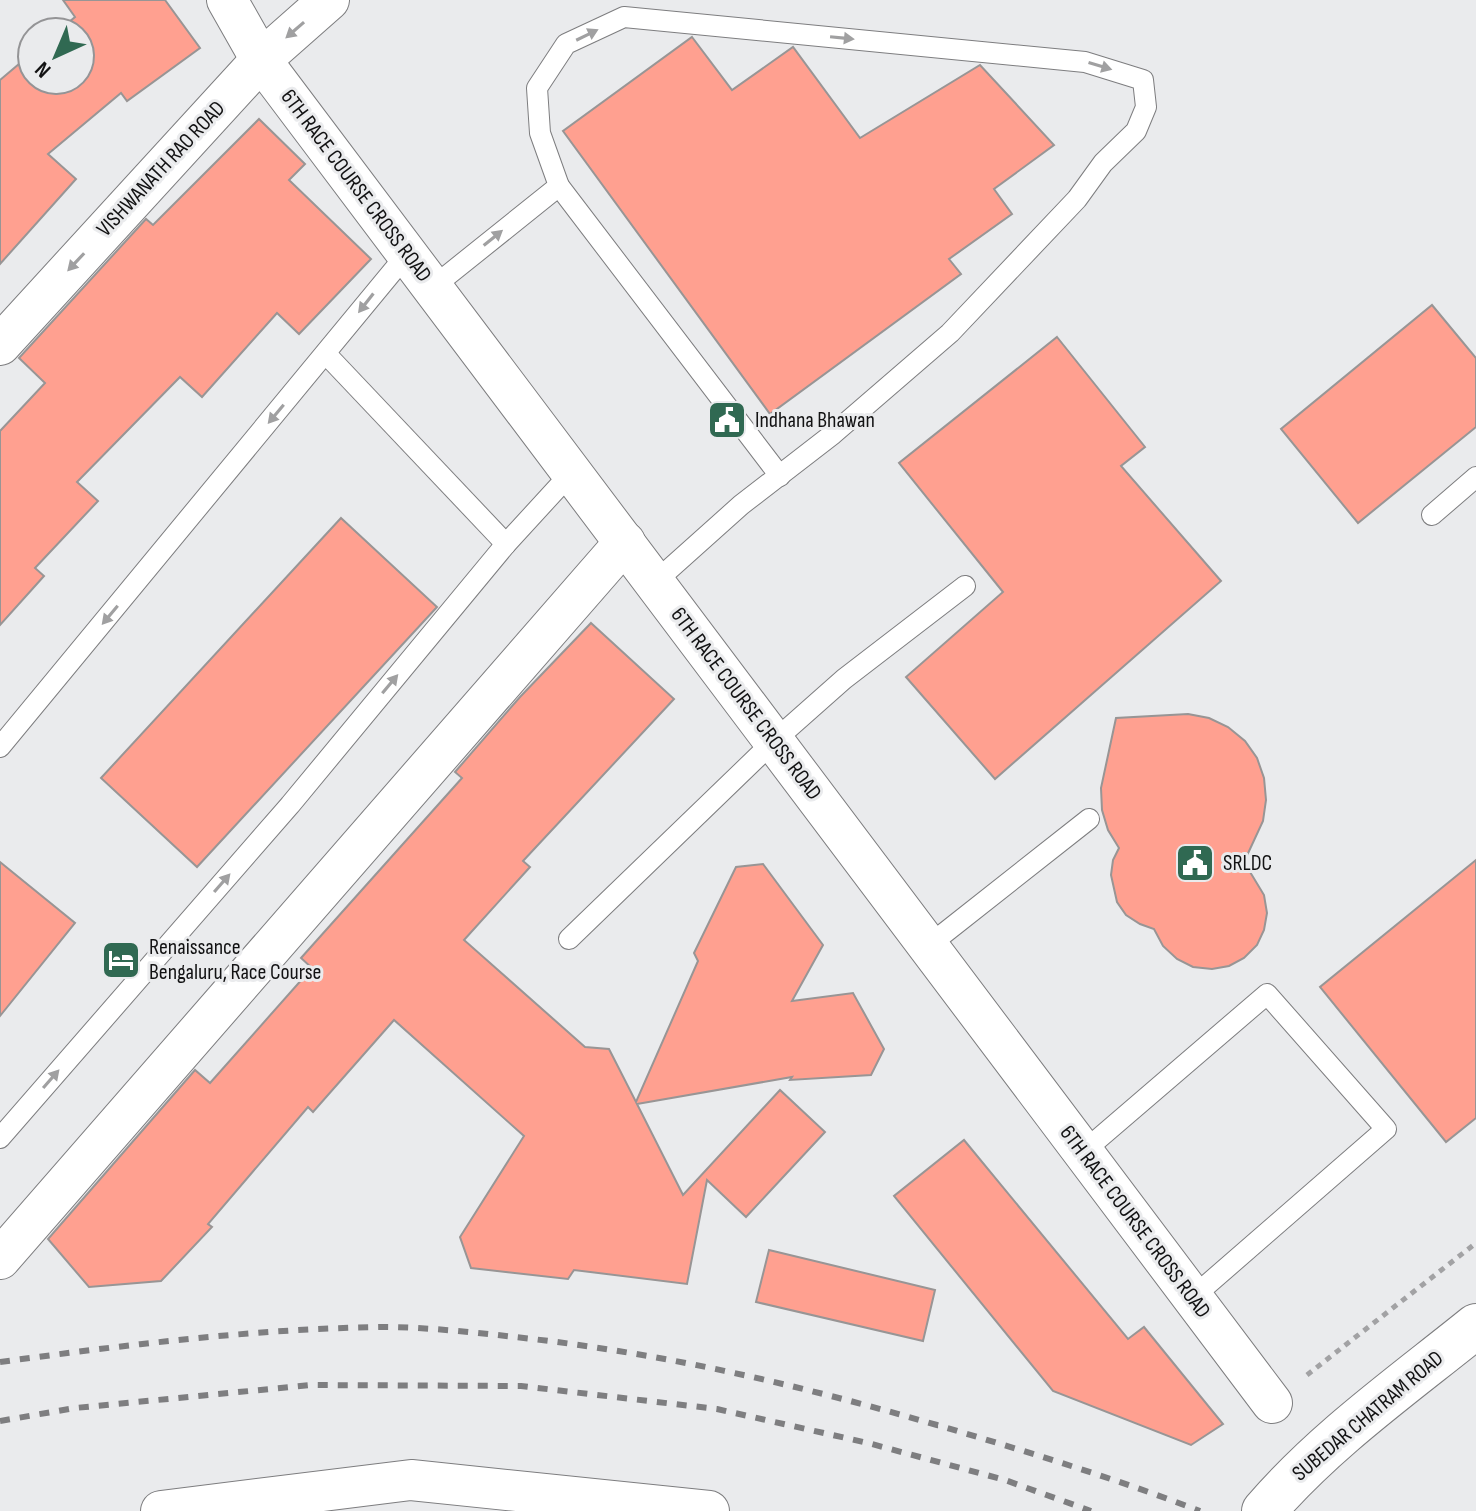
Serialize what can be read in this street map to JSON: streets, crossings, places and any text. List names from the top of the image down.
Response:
{
  "streets": {
    "main road": ["SUBEDAR CHATRAM ROAD"],
    "street": ["VISHWANATH RAO ROAD", "6TH RACE COURSE CROSS ROAD"]
  },
  "crossings": [
    ["VISHWANATH RAO ROAD", "6TH RACE COURSE CROSS ROAD"]
  ],
  "one_way": ["VISHWANATH RAO ROAD"],
  "places": {
    "public building": ["Indhana Bhawan", "SRLDC"],
    "hotel": ["Renaissance Bengaluru, Race Course"]
  },
  "north": "bottom left"
}
